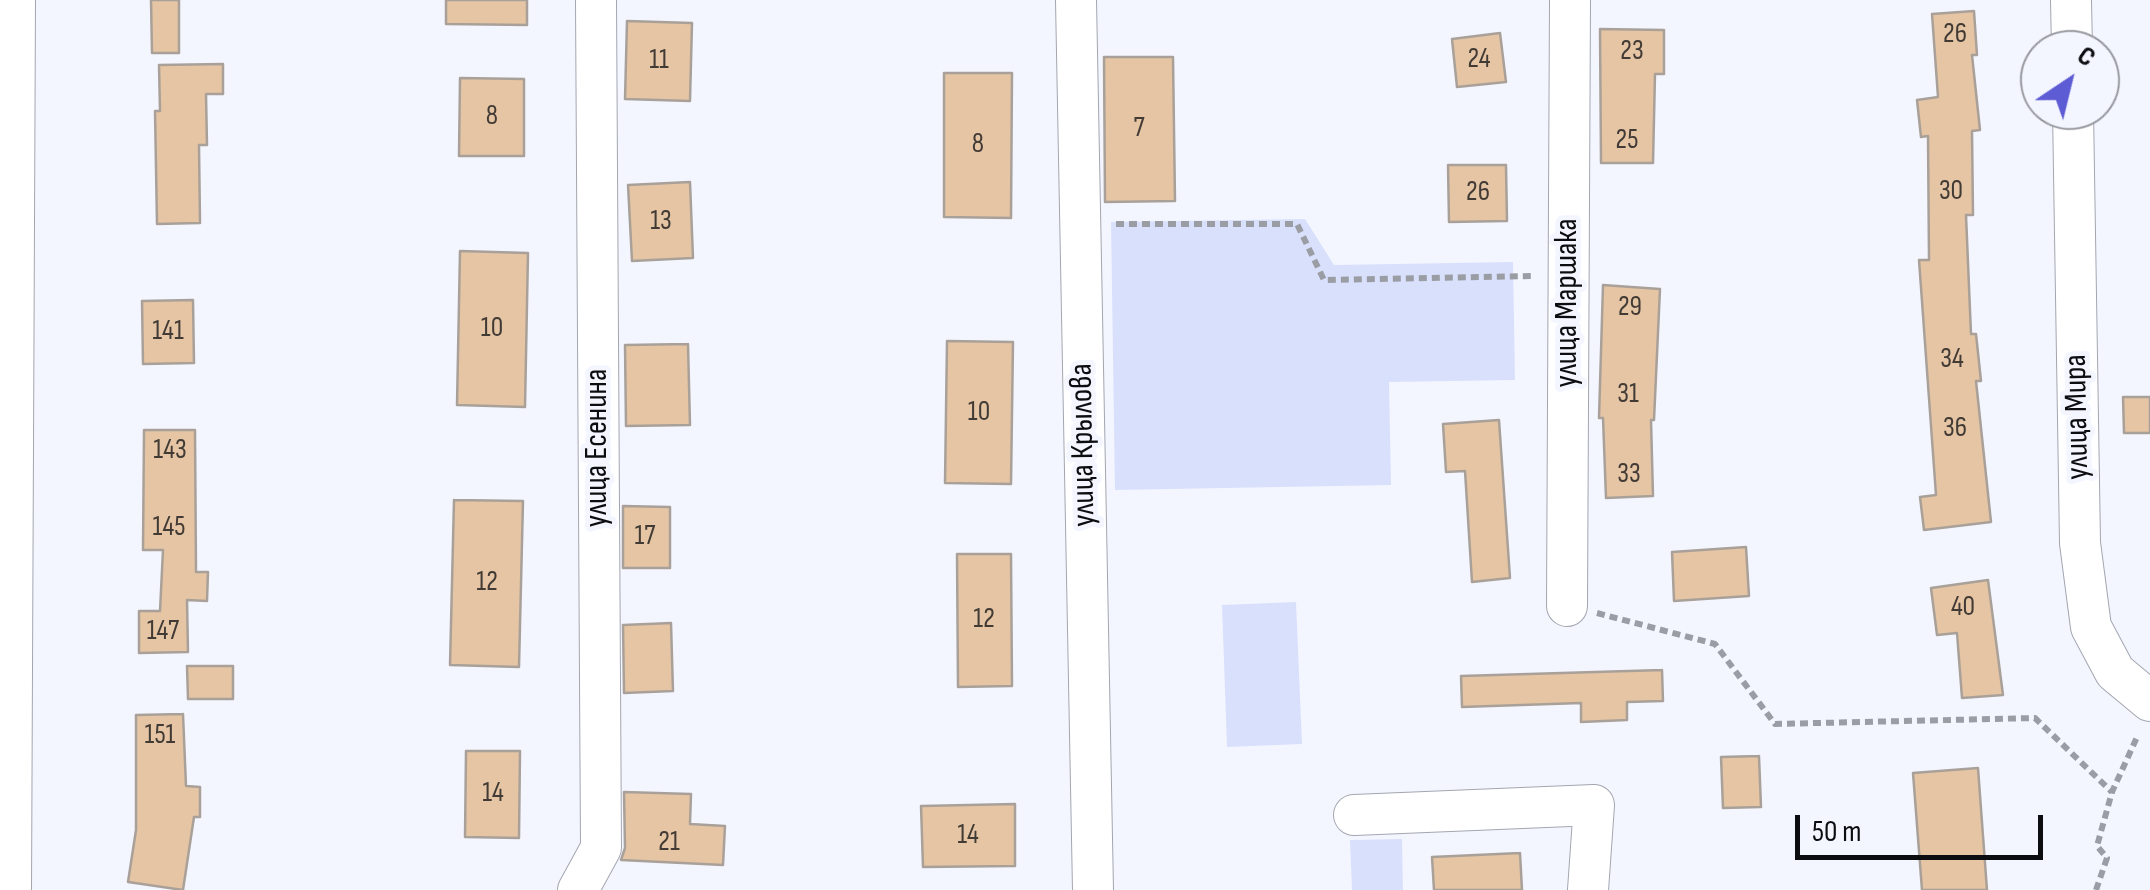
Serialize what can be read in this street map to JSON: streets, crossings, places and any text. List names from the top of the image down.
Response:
{
  "streets": {
    "street": [
      "улица Маршака",
      "улица Мира",
      "улица Крылова",
      "улица Есенина"
    ]
  },
  "house_numbers": [
    "26",
    "23",
    "24",
    "11",
    "8",
    "7",
    "25",
    "8",
    "30",
    "26",
    "13",
    "29",
    "10",
    "141",
    "34",
    "31",
    "10",
    "36",
    "143",
    "33",
    "145",
    "17",
    "12",
    "40",
    "12",
    "147",
    "151",
    "14",
    "14",
    "21"
  ],
  "scale_bar": "50 m",
  "north": "top right"
}
